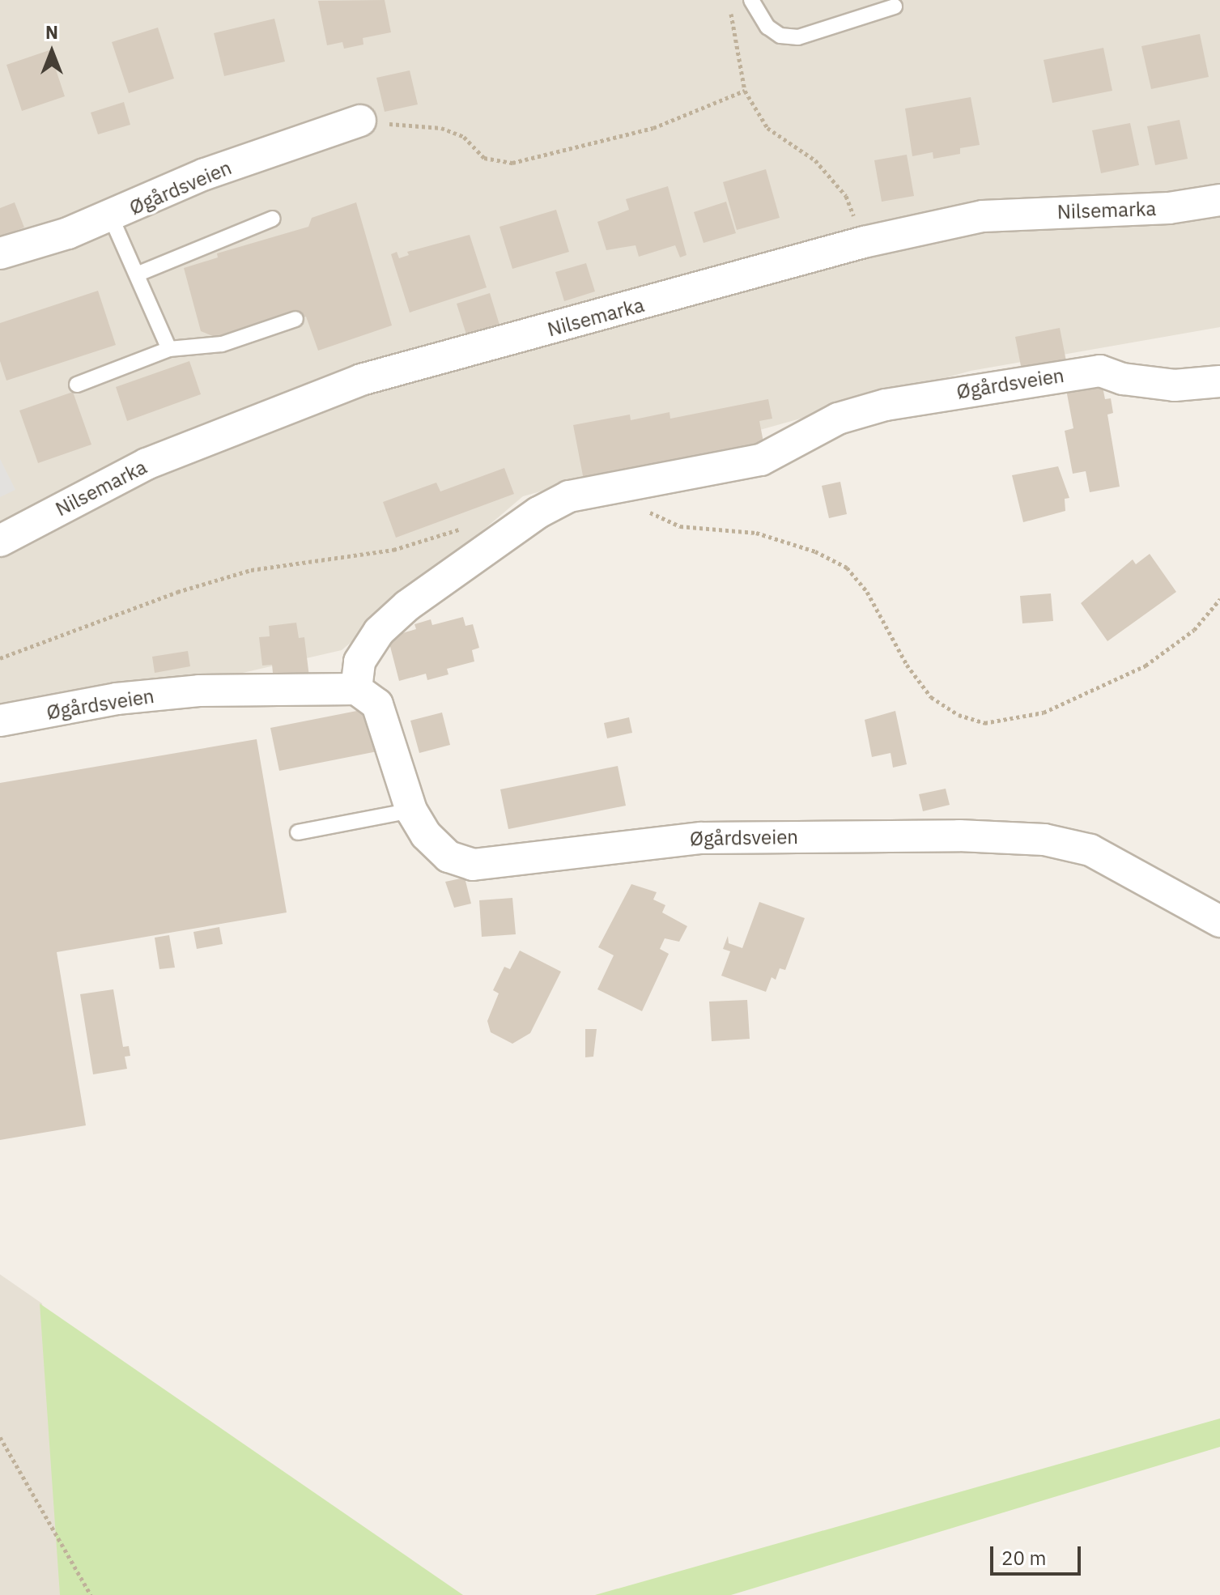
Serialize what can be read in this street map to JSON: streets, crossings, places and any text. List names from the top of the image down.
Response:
{
  "streets": {
    "street": ["Øgårdsveien", "Nilsemarka"]
  },
  "scale_bar": "20 m",
  "north": "top"
}
